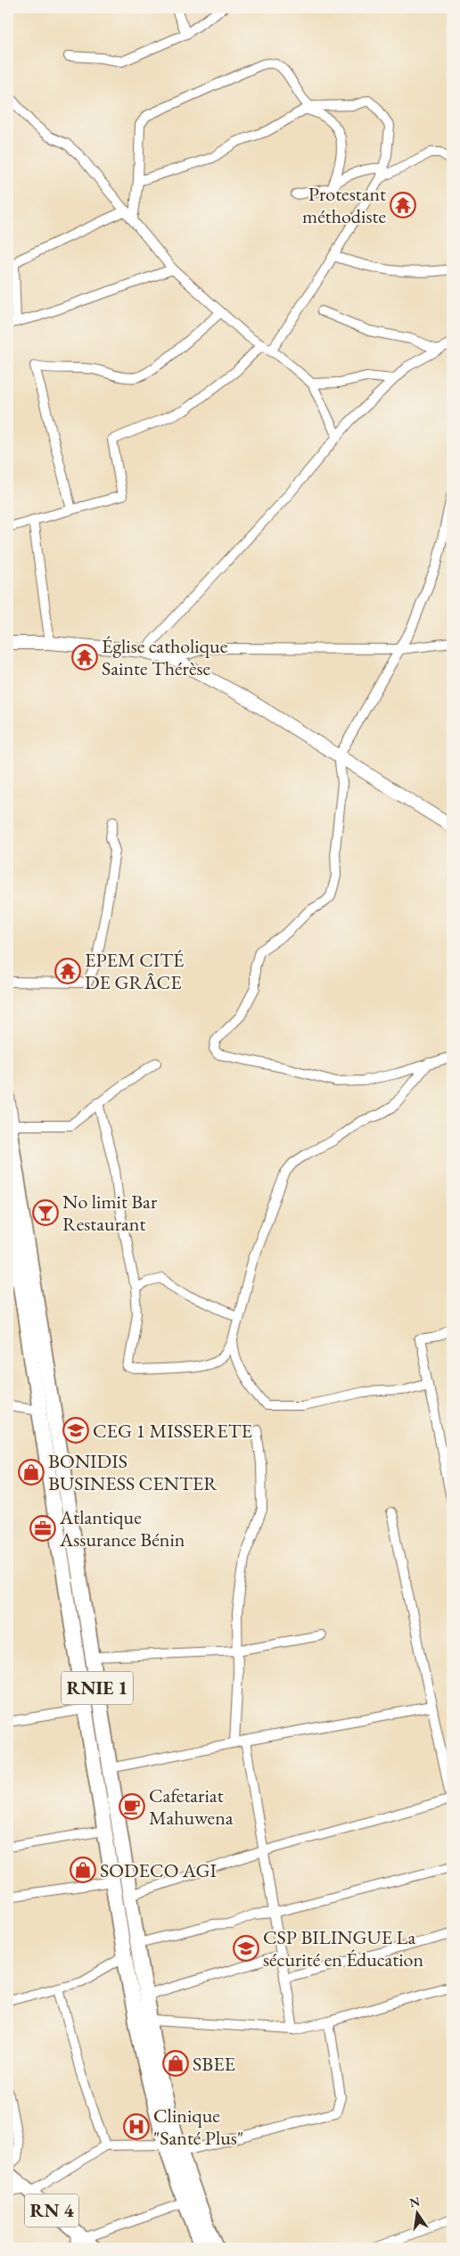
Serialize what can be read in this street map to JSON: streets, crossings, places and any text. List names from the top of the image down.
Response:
{
  "streets": {
    "highway": ["RNIE 1"],
    "main road": ["RN 4"]
  },
  "places": {
    "temple": ["Protestant méthodiste", "Église catholique Sainte Thérèse", "EPEM CITÉ DE GRÂCE"],
    "bar": ["No limit Bar Restaurant"],
    "school or university": ["CEG 1 MISSERETE", "CSP BILINGUE La sécurité en Éducation"],
    "shop": ["BONIDIS BUSINESS CENTER", "SODECO AGI", "SBEE"],
    "office": ["Atlantique Assurance Bénin"],
    "cafe": ["Cafetariat Mahuwena"],
    "hospital": ["Clinique \"Santé Plus\""]
  },
  "north": "top"
}
